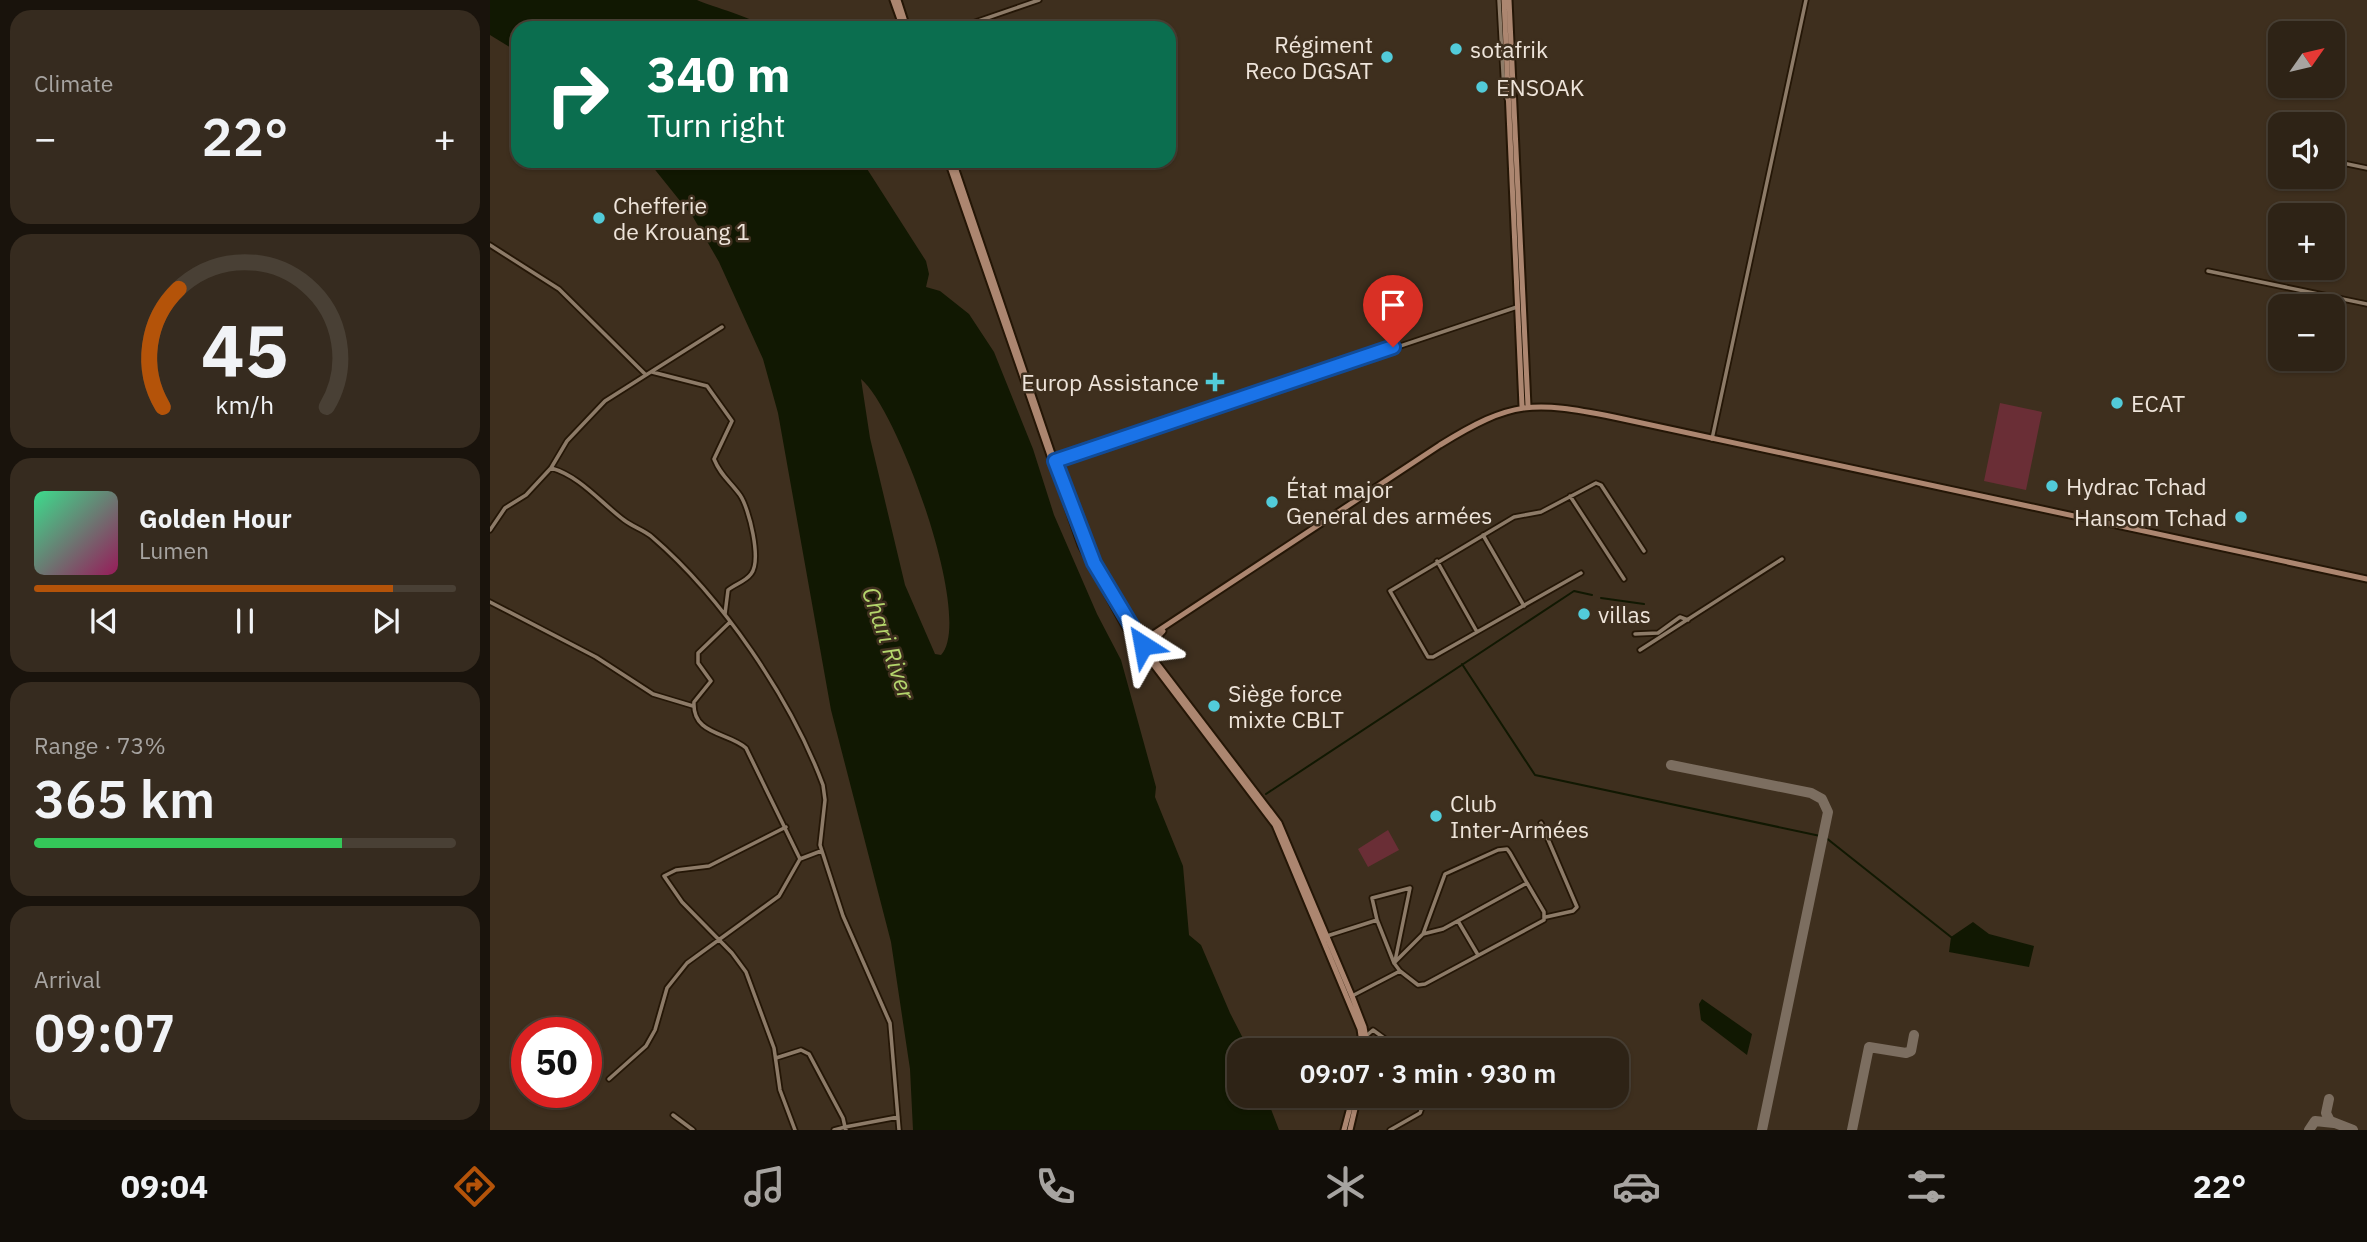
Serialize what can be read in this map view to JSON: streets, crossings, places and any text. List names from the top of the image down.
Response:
{
  "water": ["Chari River"],
  "places": {
    "other": [
      "sotafrik",
      "Régiment Reco DGSAT",
      "ENSOAK",
      "Chefferie de Krouang 1",
      "ECAT",
      "Hydrac Tchad",
      "État major General des armées",
      "Hansom Tchad",
      "villas",
      "Siège force mixte CBLT",
      "Club Inter-Armées"
    ],
    "health": ["Europ Assistance"]
  },
  "north": "top right",
  "page": {
    "tile": [
      "Climate",
      ["Range · 73%", "365 km"],
      ["Arrival", "09:07"]
    ],
    "map_buttons": ["+", "−"],
    "turn": ["340 m", "Turn right"],
    "heat": ["−", "22°", "+"],
    "song": ["Golden Hour", "Lumen"],
    "limit": "50",
    "trip": "09:07 · 3 min · 930 m",
    "tabs": ["09:04", "22°"],
    "gauge": ["45", "km/h"]
  }
}
